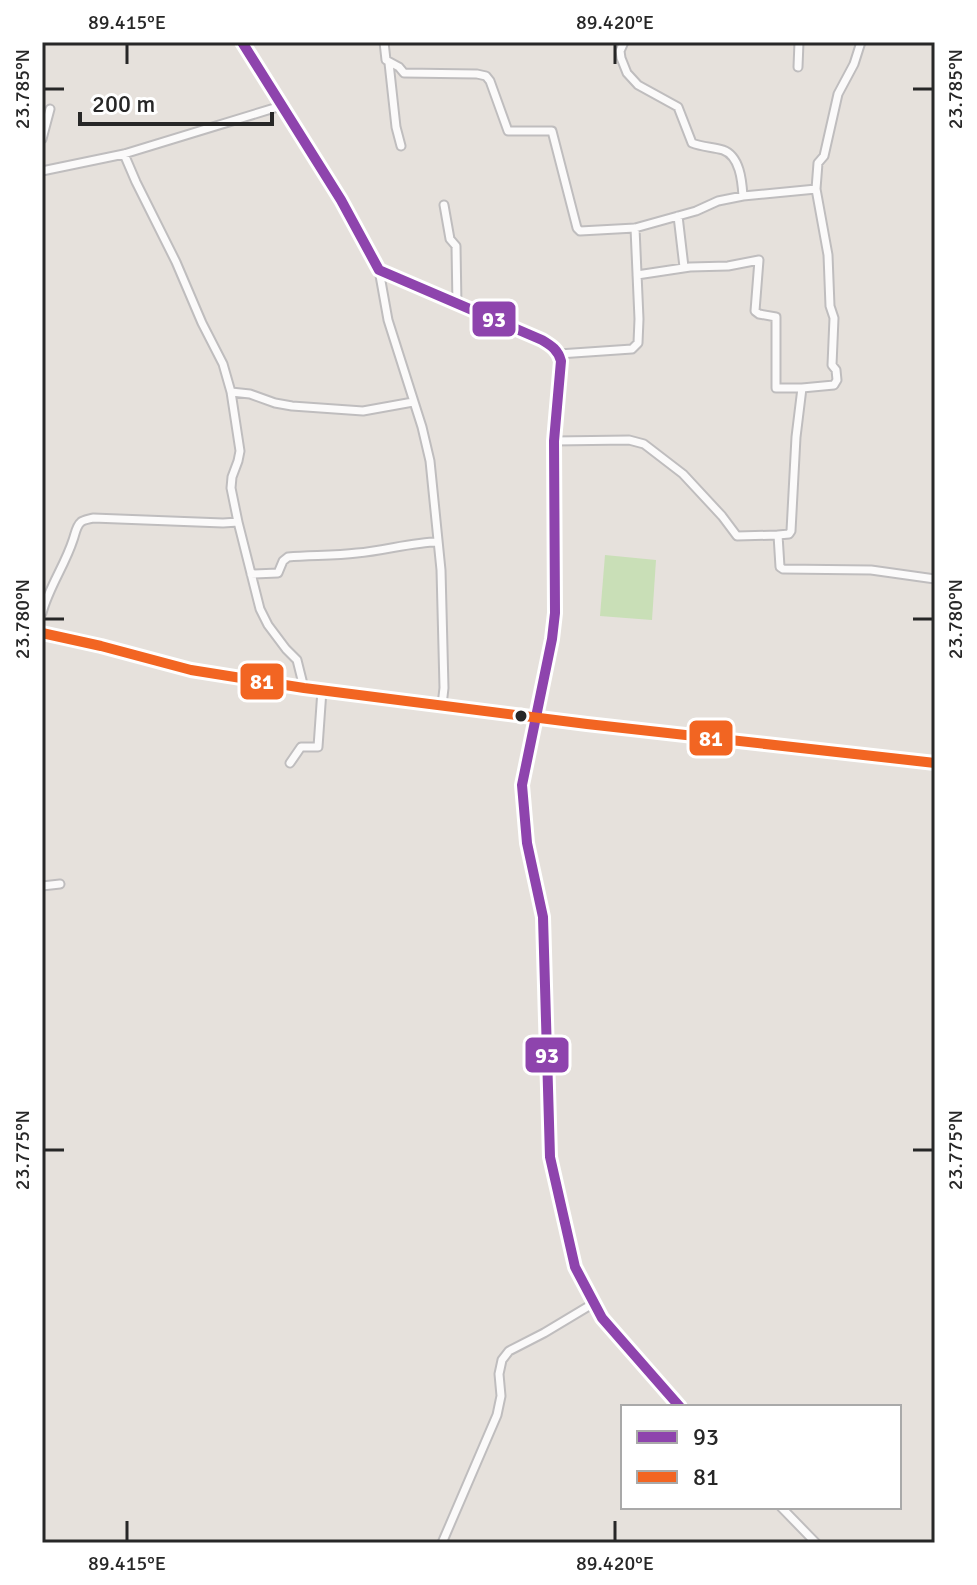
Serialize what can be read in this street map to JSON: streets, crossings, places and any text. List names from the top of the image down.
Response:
{
  "lines": ["transit line 93", "transit line 81"],
  "legend": ["93", "81"],
  "scale_bar": "200 m",
  "coordinates": [
    "89.415°E",
    "89.420°E",
    "23.785°N",
    "23.780°N",
    "23.775°N"
  ]
}
